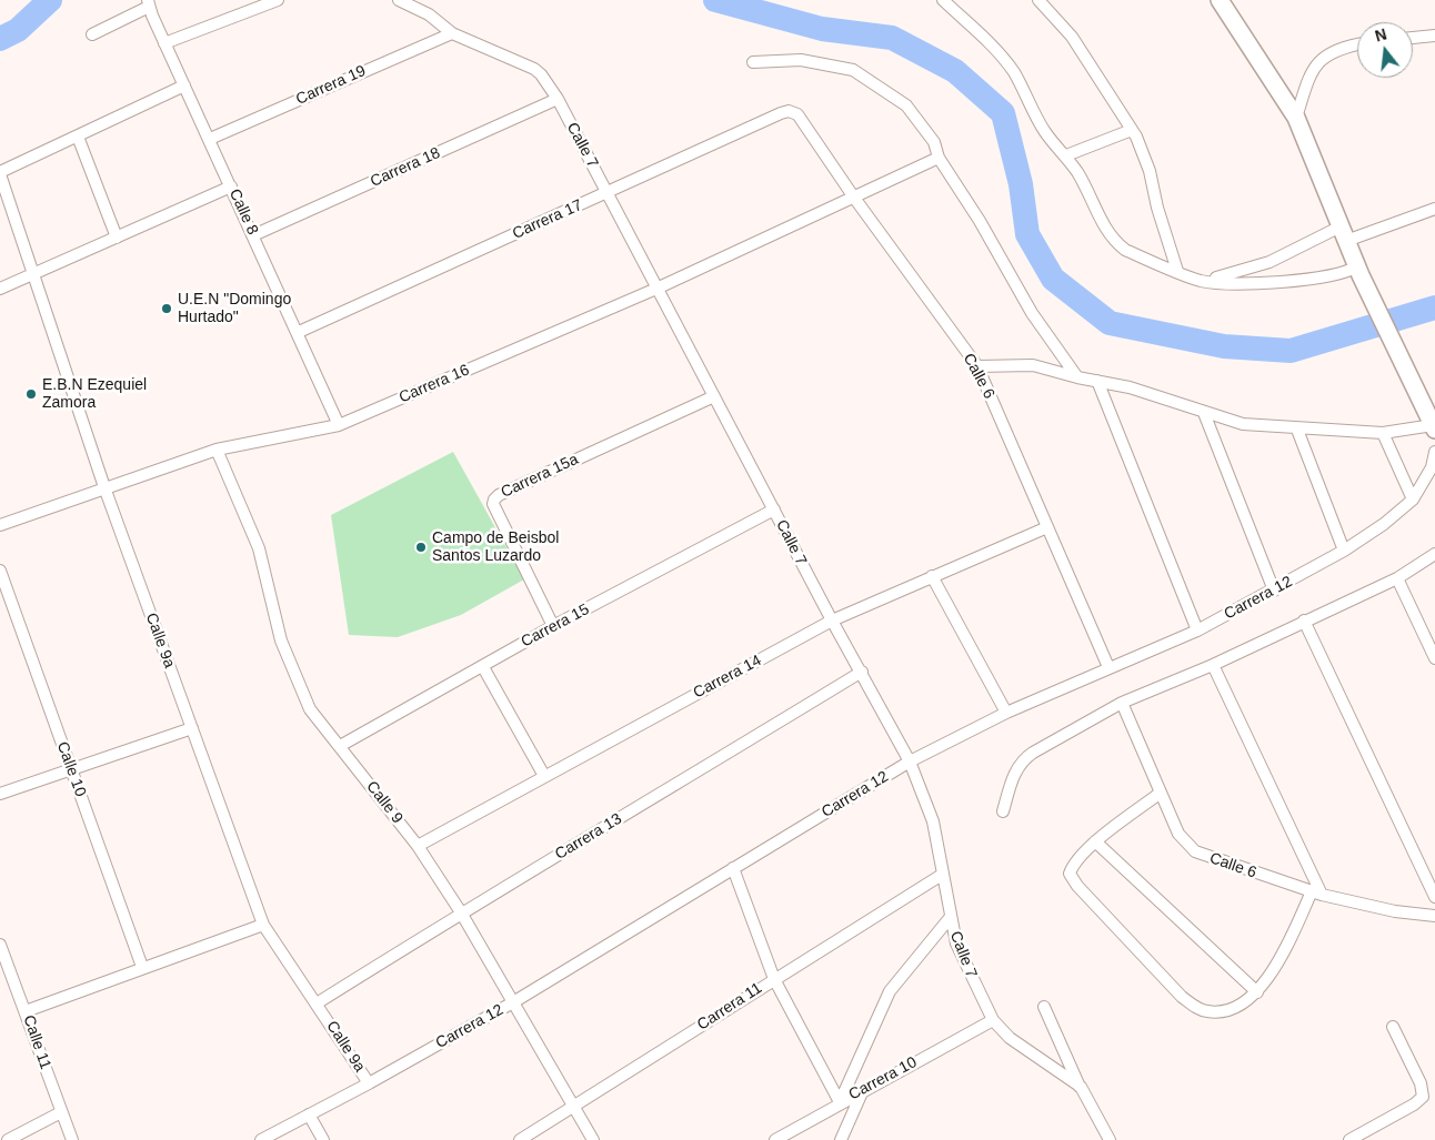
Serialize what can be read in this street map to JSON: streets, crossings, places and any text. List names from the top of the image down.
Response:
{
  "streets": {
    "street": [
      "Carrera 19",
      "Calle 7",
      "Carrera 18",
      "Calle 8",
      "Carrera 17",
      "Calle 6",
      "Carrera 16",
      "Carrera 15a",
      "Carrera 12",
      "Carrera 15",
      "Calle 9a",
      "Carrera 14",
      "Calle 10",
      "Calle 9",
      "Carrera 13",
      "Carrera 11",
      "Calle 11",
      "Carrera 10"
    ]
  },
  "crossings": [
    ["Carrera 19", "Calle 7"],
    ["Carrera 19", "Calle 8"],
    ["Calle 7", "Carrera 18"],
    ["Calle 7", "Carrera 17"],
    ["Calle 7", "Carrera 16"],
    ["Calle 7", "Carrera 15a"],
    ["Calle 7", "Carrera 12"],
    ["Calle 7", "Carrera 15"],
    ["Calle 7", "Carrera 14"],
    ["Calle 7", "Carrera 13"],
    ["Calle 7", "Carrera 11"],
    ["Calle 7", "Carrera 10"],
    ["Carrera 18", "Calle 8"],
    ["Calle 8", "Carrera 17"],
    ["Calle 8", "Carrera 16"],
    ["Carrera 17", "Calle 6"],
    ["Calle 6", "Carrera 16"],
    ["Calle 6", "Carrera 12"],
    ["Calle 6", "Carrera 14"],
    ["Carrera 16", "Calle 9a"],
    ["Carrera 16", "Calle 9"],
    ["Carrera 15a", "Carrera 15"],
    ["Carrera 12", "Calle 9a"],
    ["Carrera 12", "Calle 9"],
    ["Carrera 15", "Calle 9"],
    ["Calle 9a", "Carrera 13"],
    ["Carrera 14", "Calle 9"],
    ["Calle 9", "Carrera 13"],
    ["Calle 9", "Carrera 11"]
  ],
  "places": ["U.E.N \"Domingo Hurtado\"", "E.B.N Ezequiel Zamora", "Campo de Beisbol Santos Luzardo"],
  "north": "top"
}
